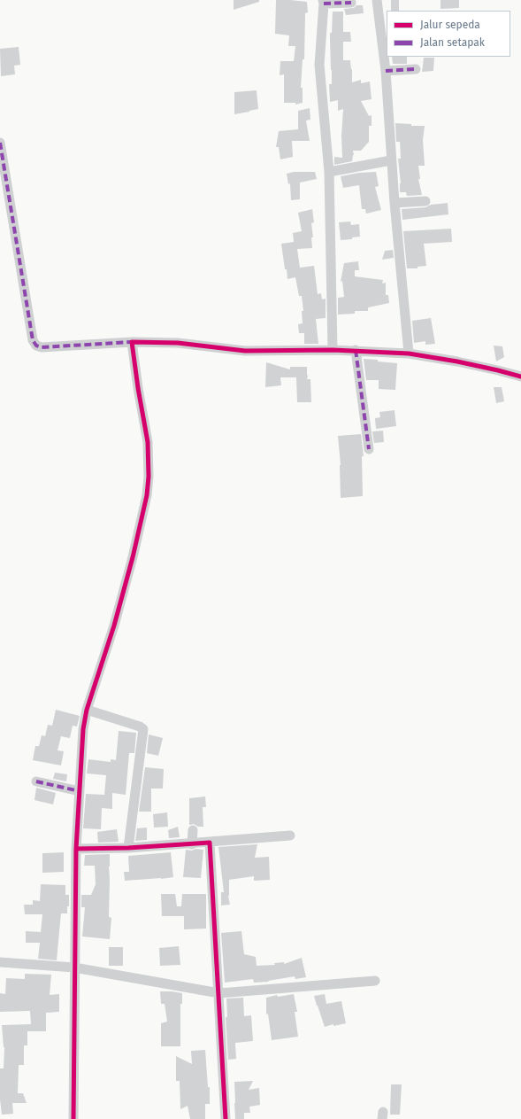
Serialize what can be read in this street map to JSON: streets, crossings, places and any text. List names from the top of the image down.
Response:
{
  "legend": ["Jalur sepeda", "Jalan setapak"]
}
